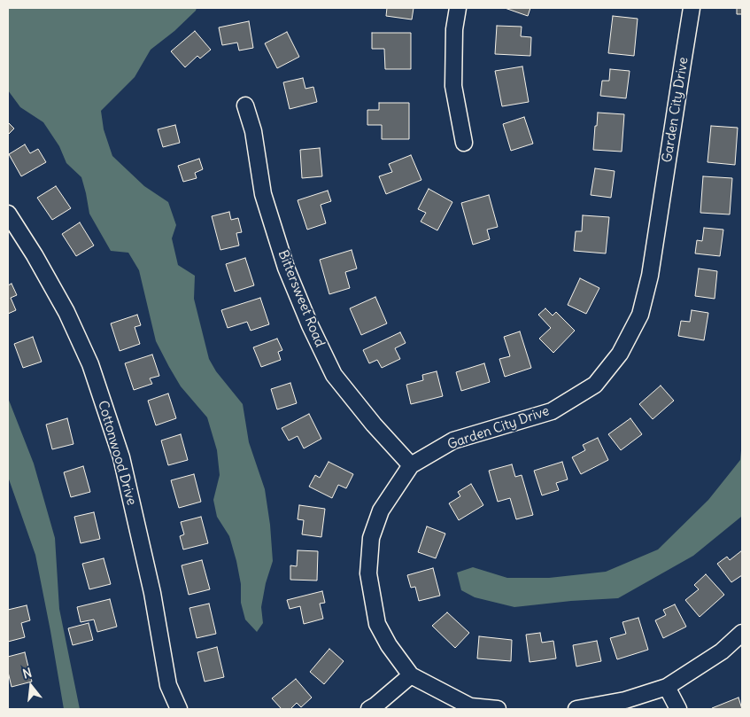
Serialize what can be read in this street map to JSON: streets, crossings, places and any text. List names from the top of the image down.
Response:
{
  "streets": {
    "street": ["Garden City Drive", "Bittersweet Road", "Cottonwood Drive"]
  },
  "crossings": [
    ["Garden City Drive", "Bittersweet Road"]
  ],
  "north": "top"
}
